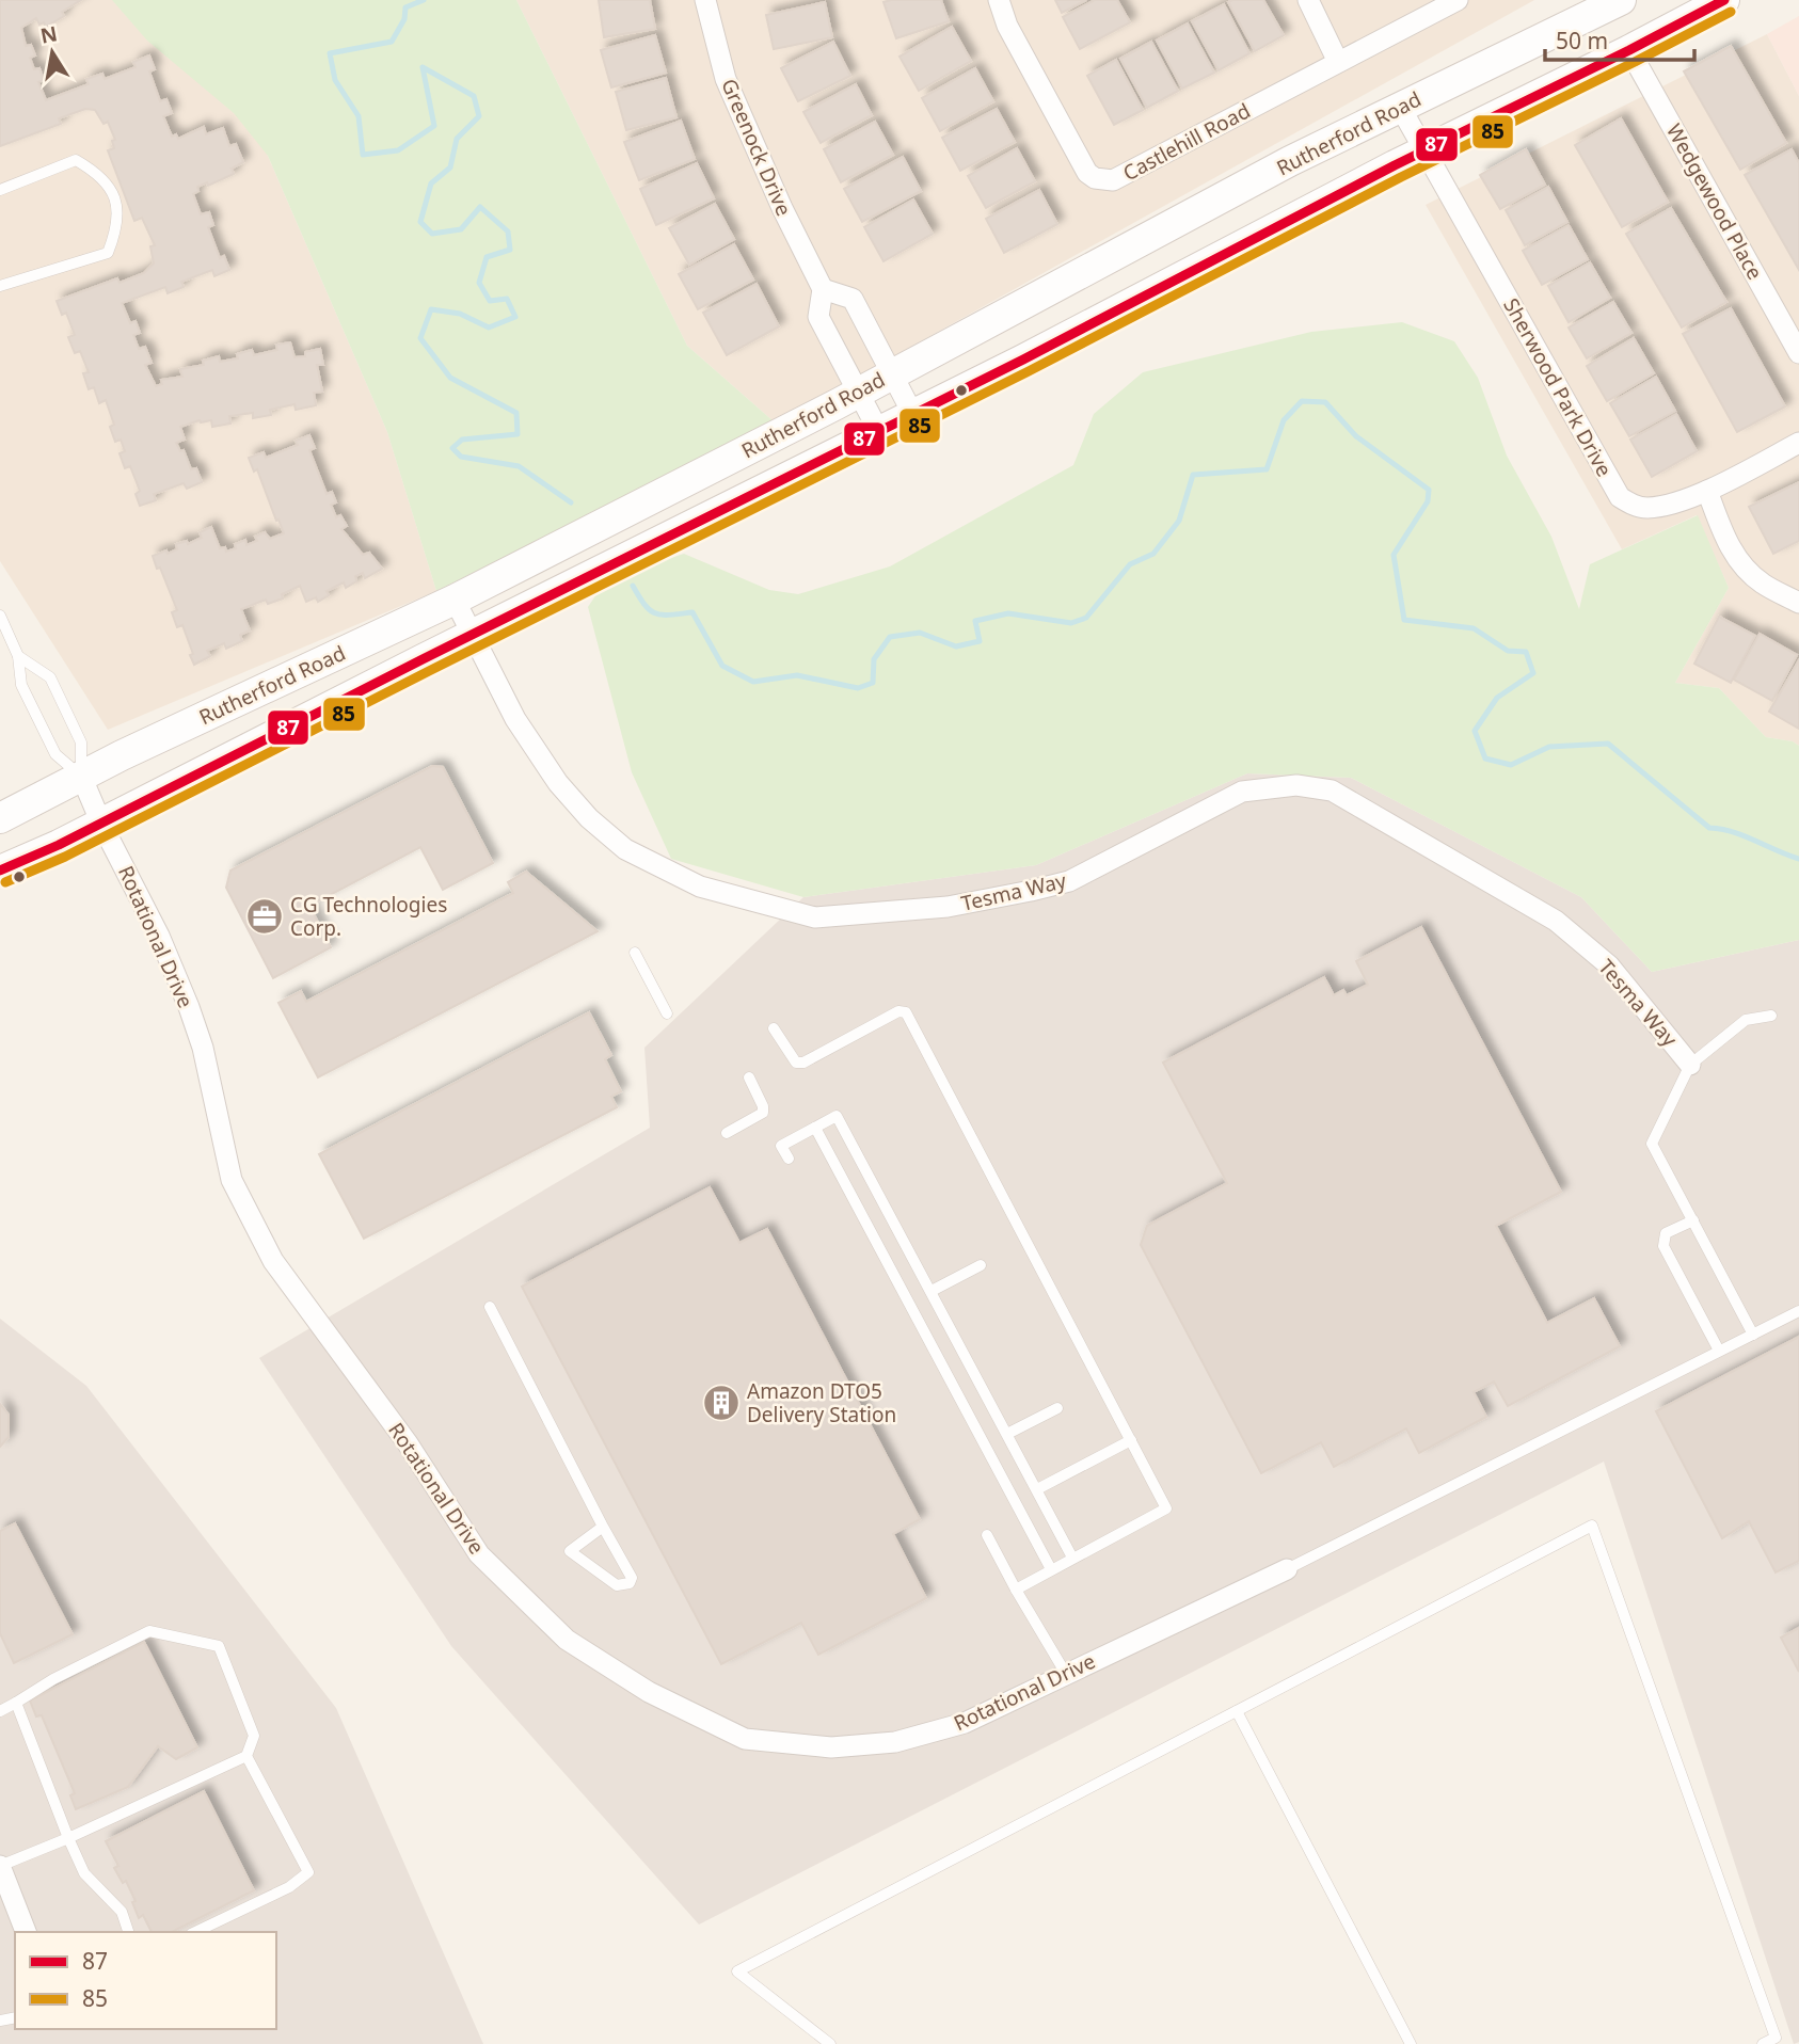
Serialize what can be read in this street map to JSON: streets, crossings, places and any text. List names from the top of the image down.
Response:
{
  "streets": {
    "main road": ["Rutherford Road"],
    "street": [
      "Castlehill Road",
      "Greenock Drive",
      "Wedgewood Place",
      "Sherwood Park Drive",
      "Tesma Way",
      "Rotational Drive"
    ]
  },
  "crossings": [
    ["Rutherford Road", "Greenock Drive"],
    ["Rutherford Road", "Wedgewood Place"],
    ["Rutherford Road", "Sherwood Park Drive"],
    ["Rutherford Road", "Tesma Way"],
    ["Rutherford Road", "Rotational Drive"]
  ],
  "places": {
    "office": ["CG Technologies Corp."],
    "building": ["Amazon DTO5 Delivery Station"]
  },
  "lines": ["transit line 87", "transit line 85"],
  "legend": ["87", "85"],
  "scale_bar": "50 m",
  "north": "top"
}
